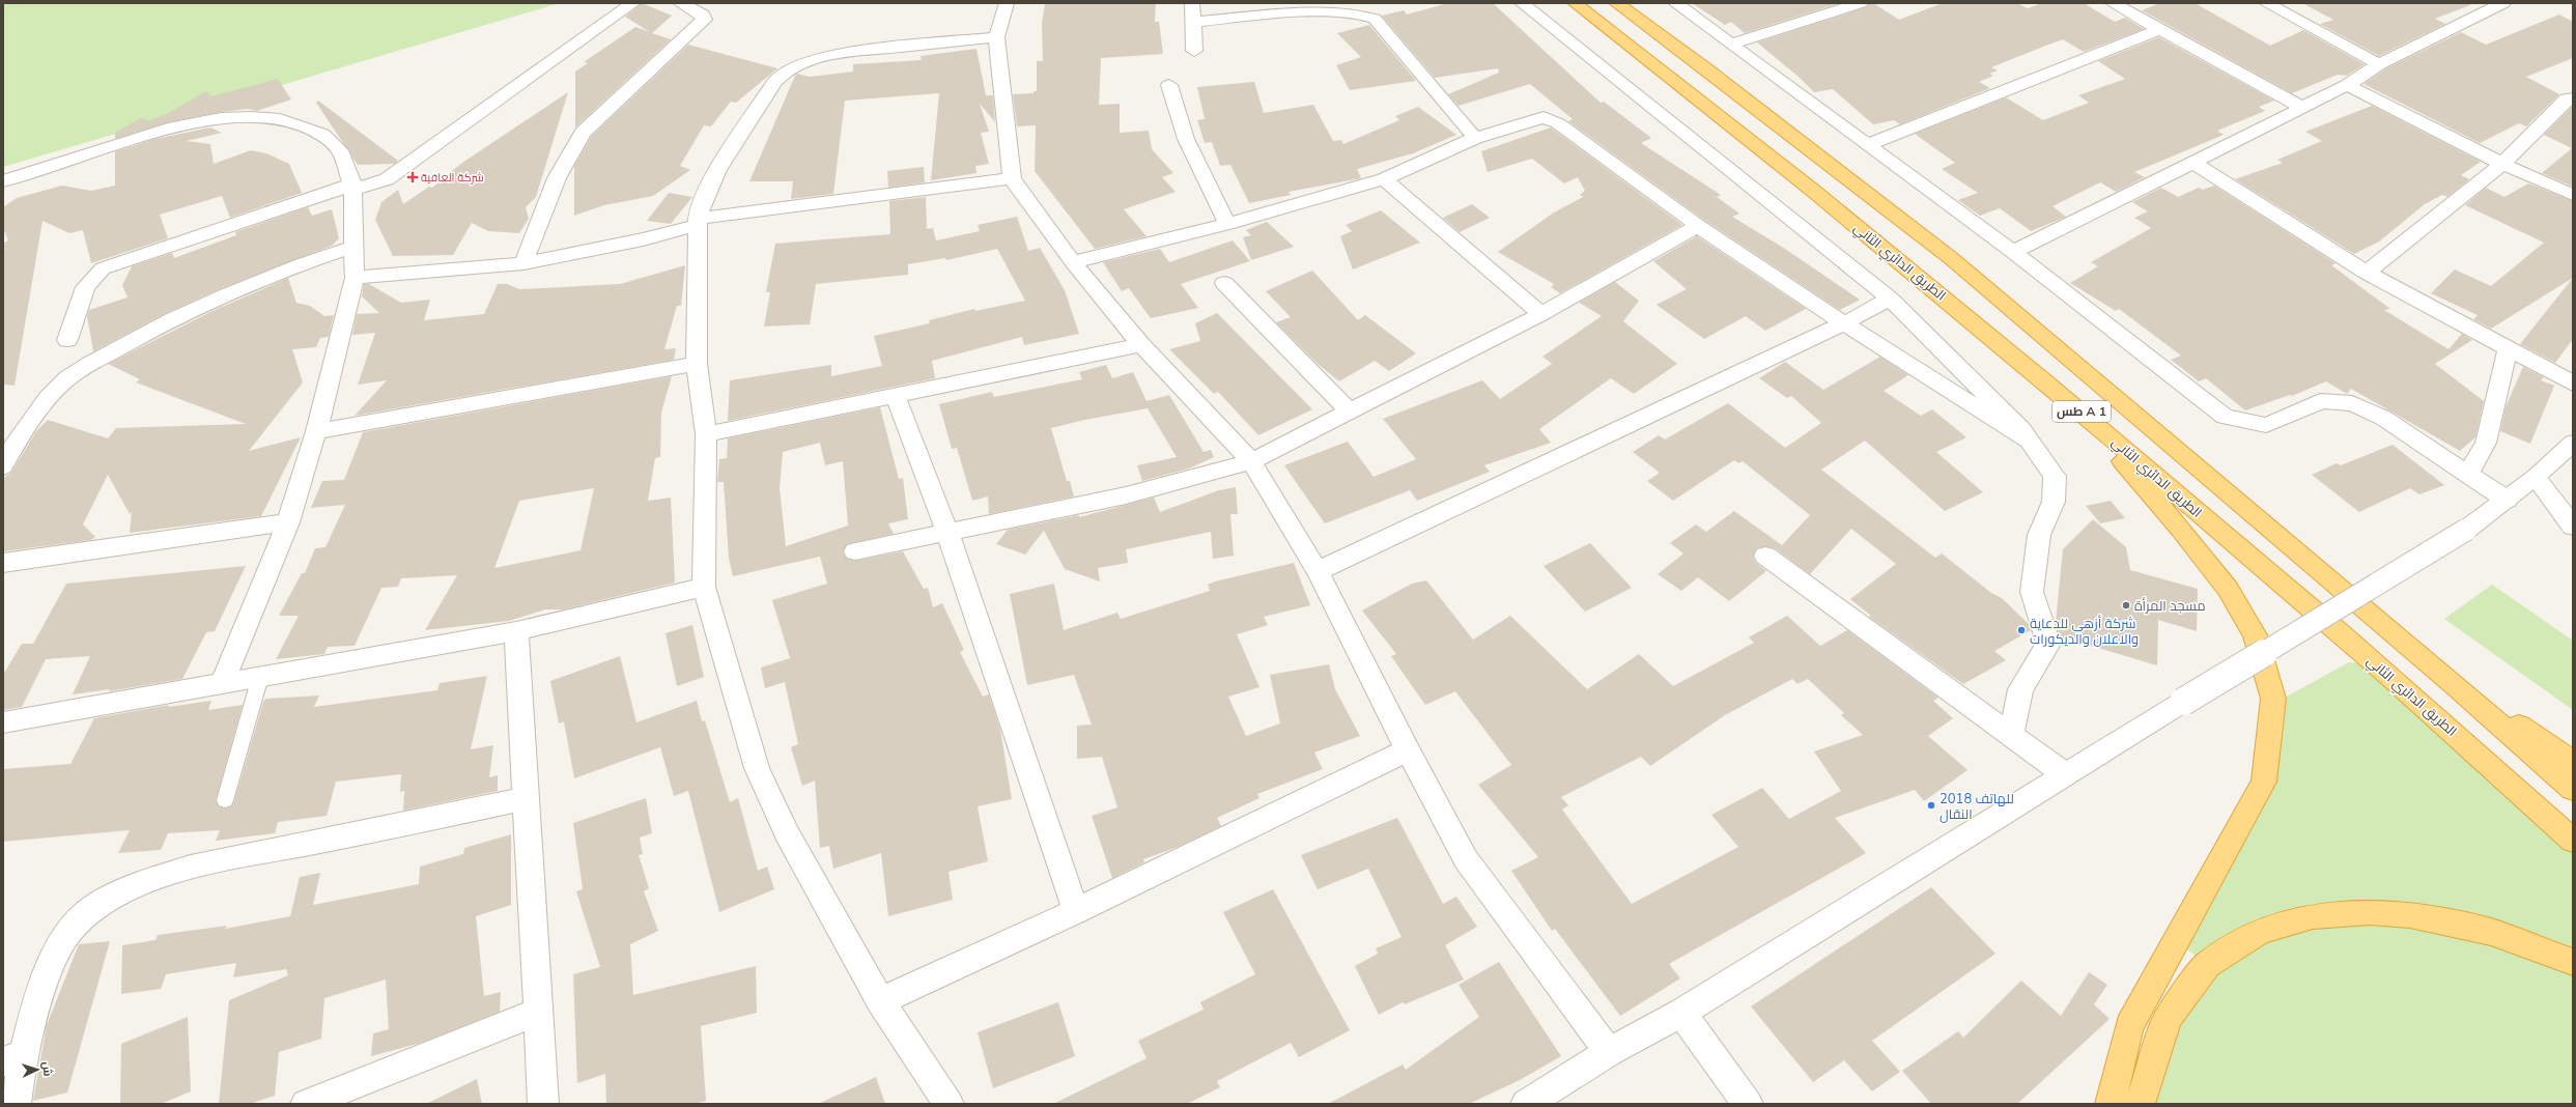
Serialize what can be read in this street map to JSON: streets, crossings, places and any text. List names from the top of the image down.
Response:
{
  "streets": {
    "highway": ["الطريق الدائري الثاني", "طس A 1"]
  },
  "places": {
    "health": ["شركة العافية"],
    "other": ["مسجد المرأة", "شركة أزهى للدعاية والاعلان والديكورات", "2018 للهاتف النقال"]
  },
  "north": "right"
}
